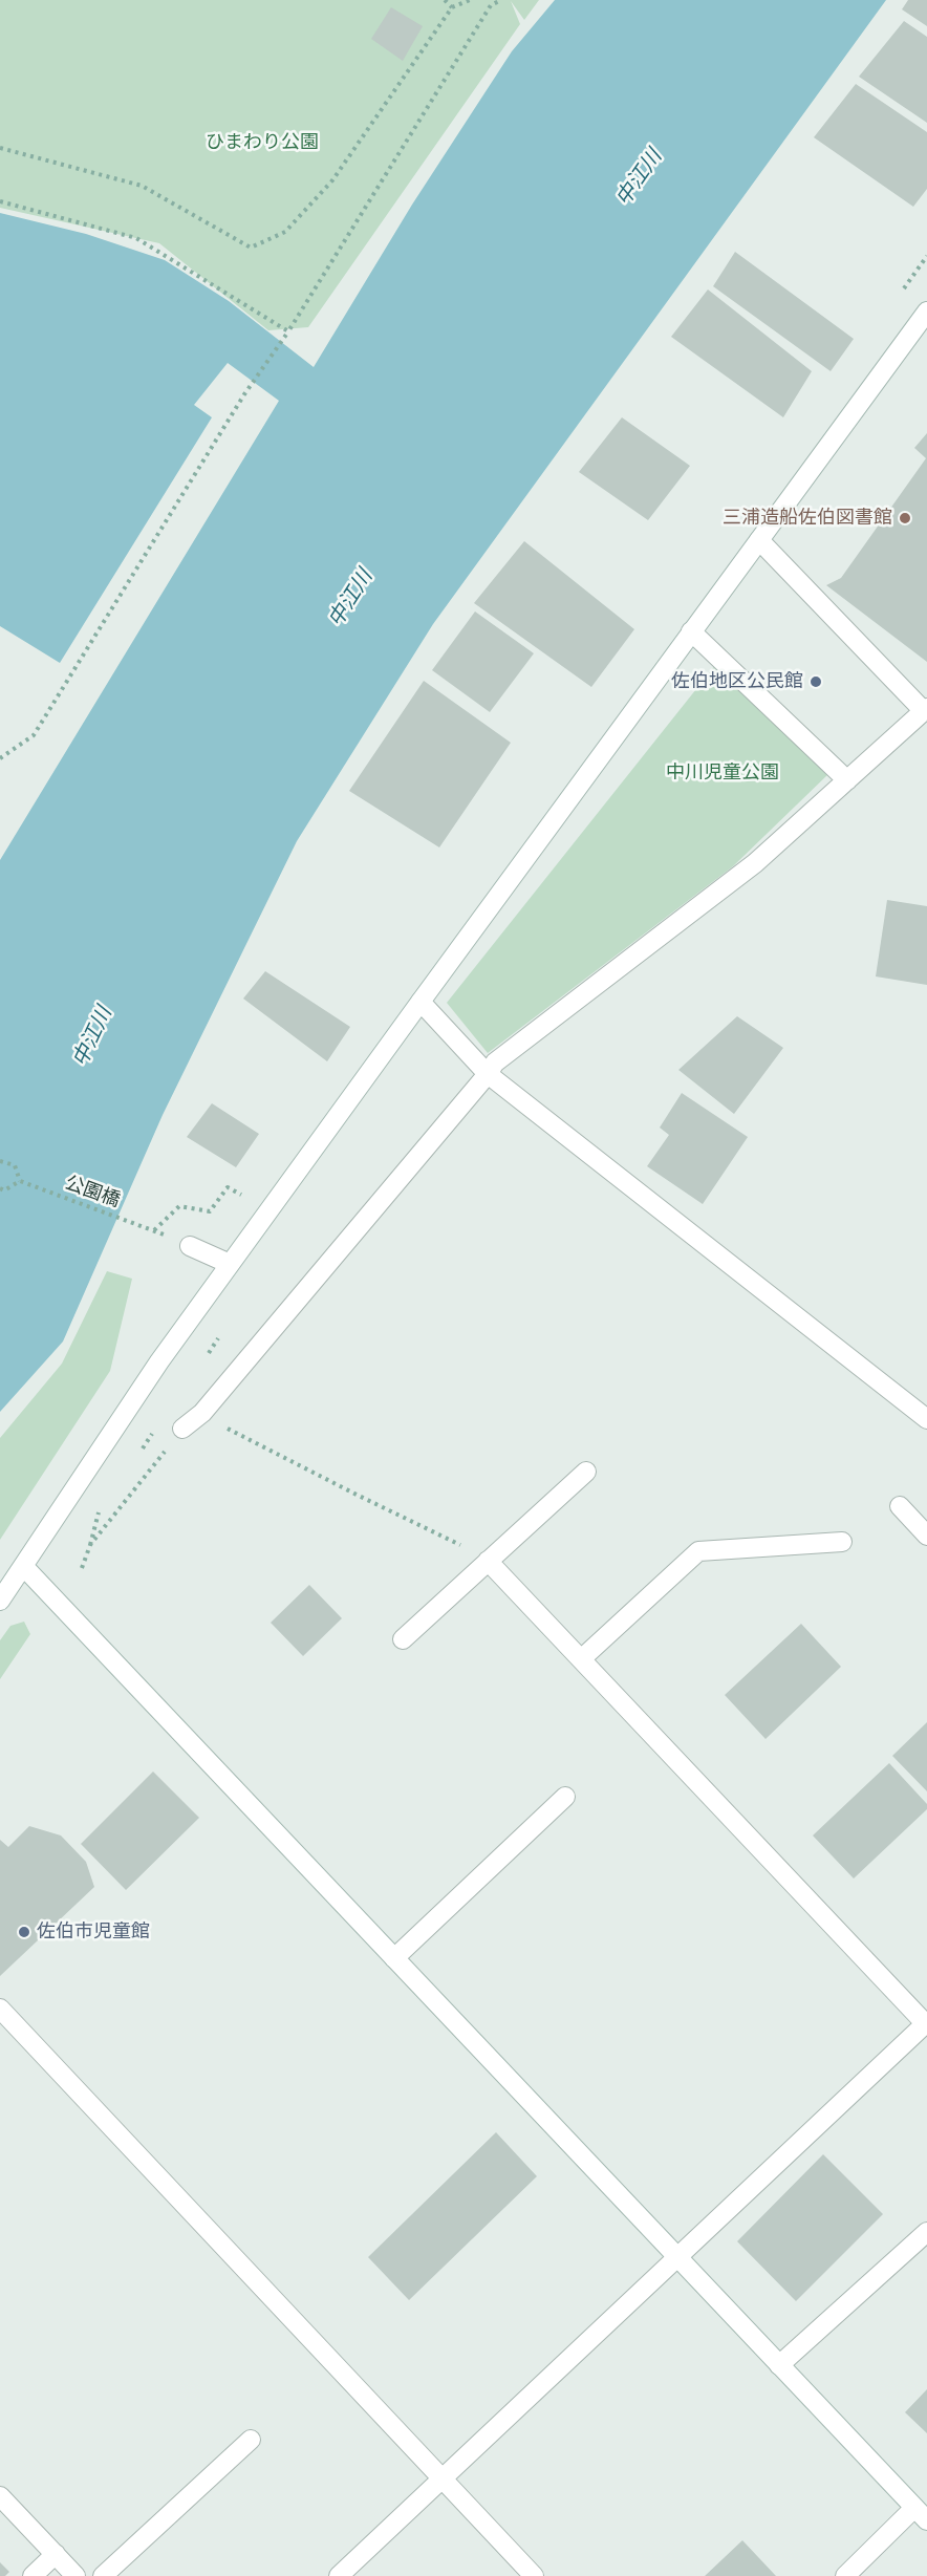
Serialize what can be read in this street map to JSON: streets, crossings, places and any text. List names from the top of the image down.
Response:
{
  "streets": {
    "path": ["公園橋"]
  },
  "water": ["中江川"],
  "parks": ["ひまわり公園", "中川児童公園"],
  "places": ["三浦造船佐伯図書館", "佐伯地区公民館", "佐伯市児童館"]
}
